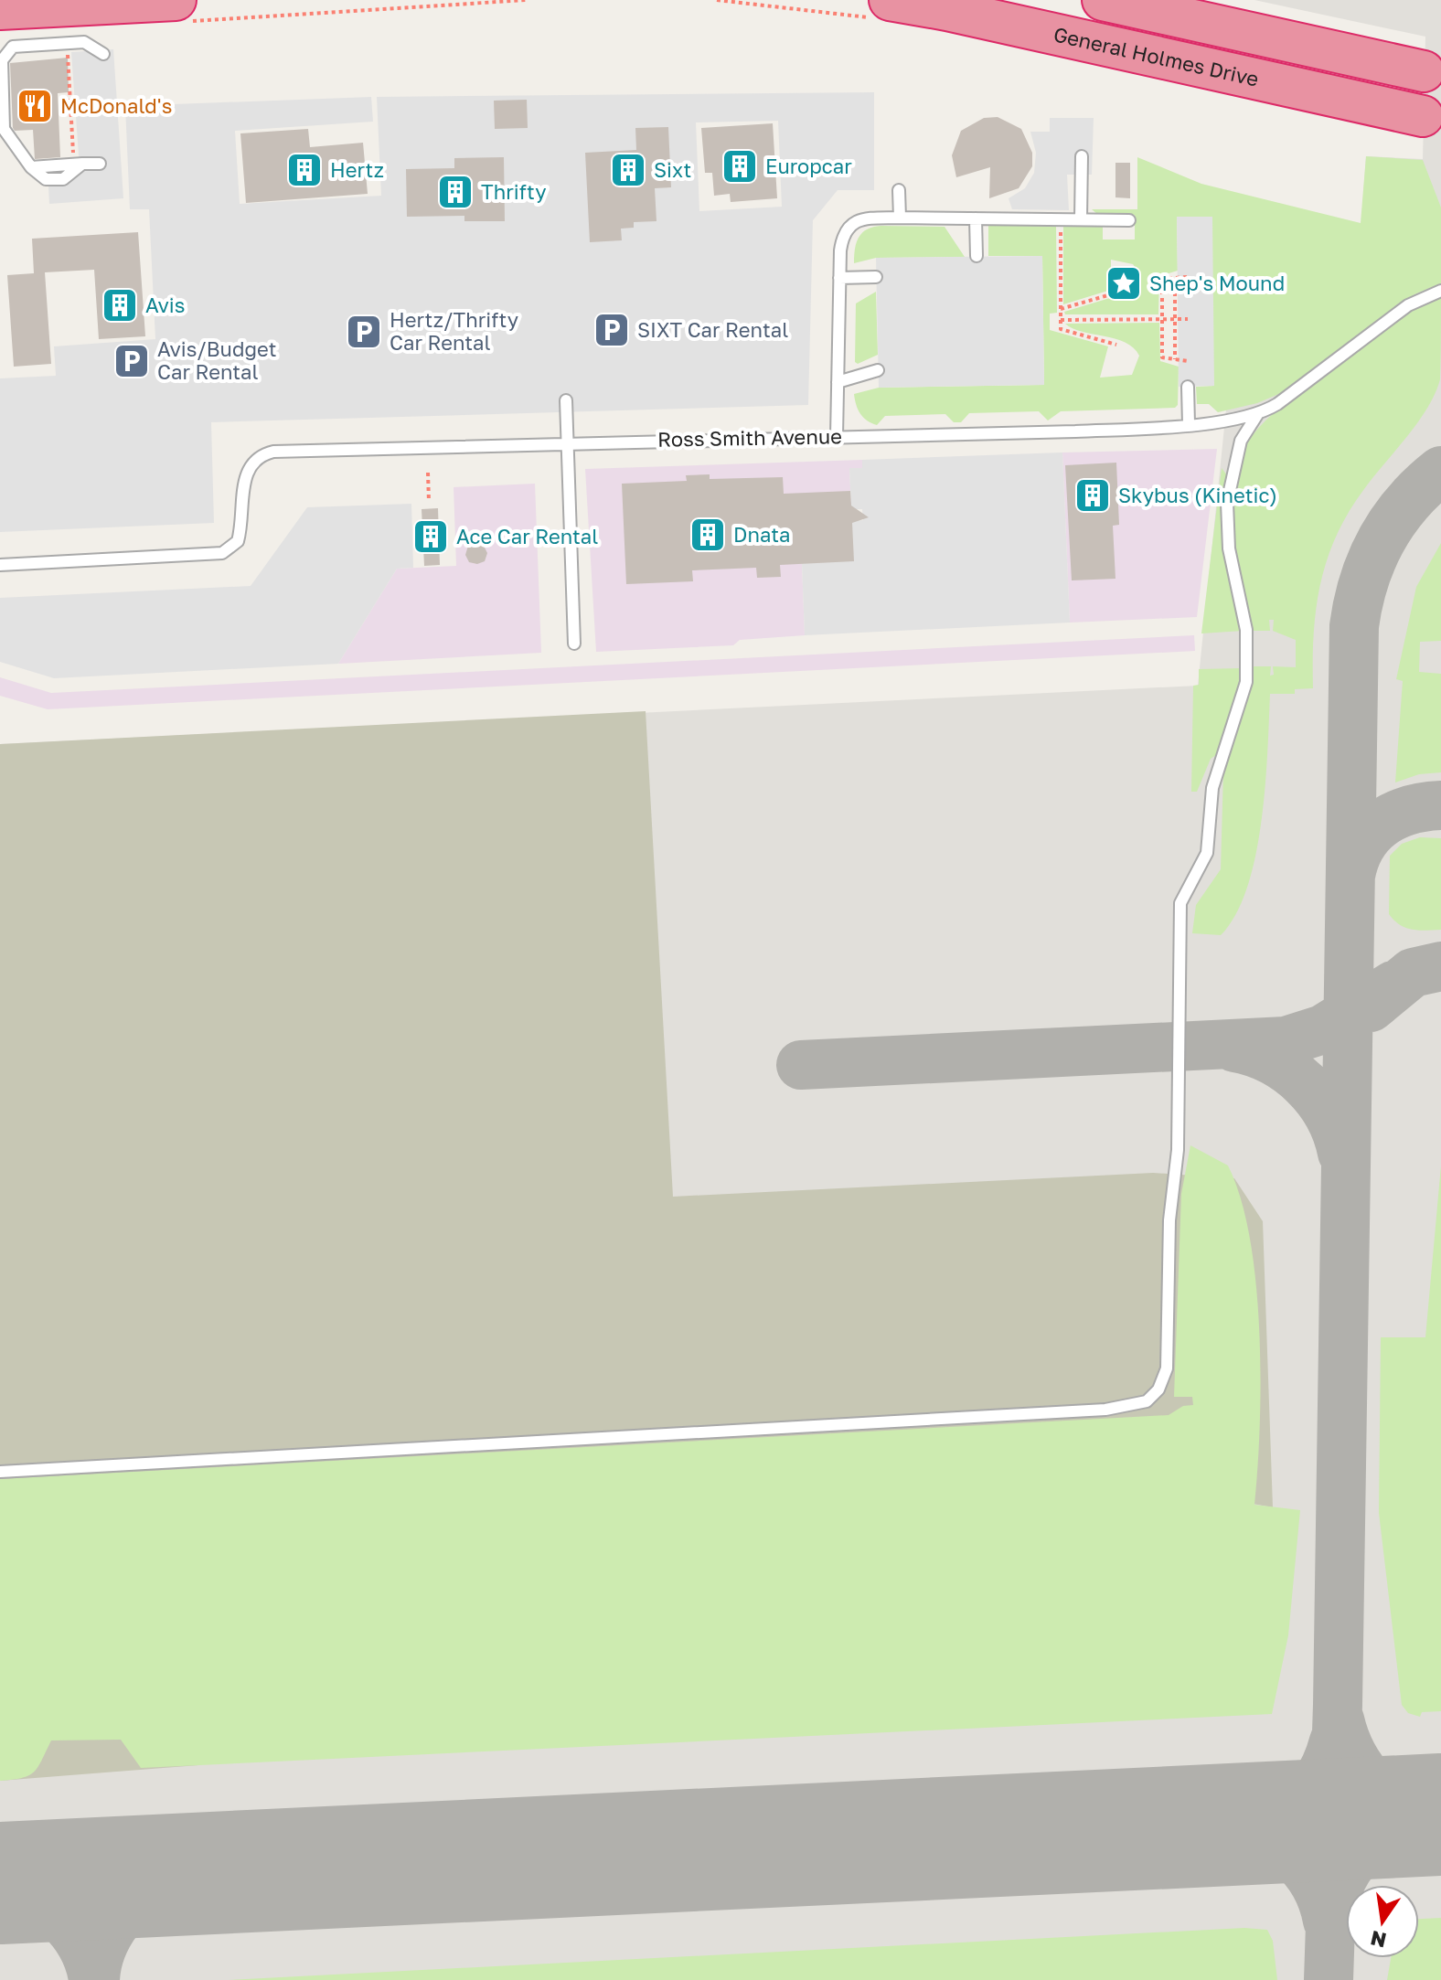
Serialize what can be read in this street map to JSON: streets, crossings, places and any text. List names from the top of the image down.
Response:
{
  "streets": {
    "highway": ["General Holmes Drive"],
    "lane": ["Ross Smith Avenue"]
  },
  "places": {
    "restaurant": ["McDonald's"],
    "building": [
      "Europcar",
      "Hertz",
      "Sixt",
      "Thrifty",
      "Avis",
      "Skybus (Kinetic)",
      "Dnata",
      "Ace Car Rental"
    ],
    "place": ["Shep's Mound"],
    "parking": ["SIXT Car Rental", "Hertz/Thrifty Car Rental", "Avis/Budget Car Rental"]
  },
  "north": "bottom"
}
